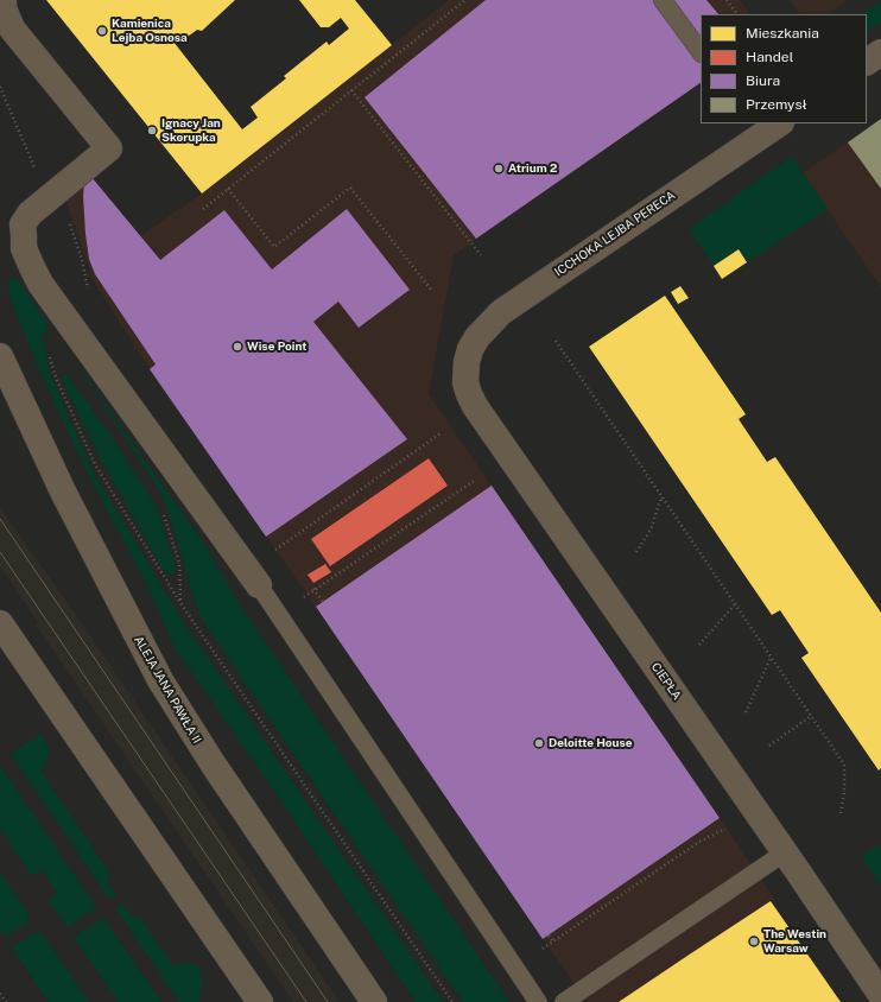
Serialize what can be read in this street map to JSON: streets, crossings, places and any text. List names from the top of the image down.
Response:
{
  "streets": {
    "main road": ["ALEJA JANA PAWŁA II"],
    "street": ["ICCHOKA LEJBA PERECA", "CIEPŁA"]
  },
  "crossings": [
    ["ICCHOKA LEJBA PERECA", "CIEPŁA"]
  ],
  "places": [
    "Kamienica Lejba Osnosa",
    "Ignacy Jan Skorupka",
    "Atrium 2",
    "Wise Point",
    "Deloitte House",
    "The Westin Warsaw"
  ],
  "legend": [
    "Mieszkania",
    "Handel",
    "Biura",
    "Przemysł"
  ]
}
